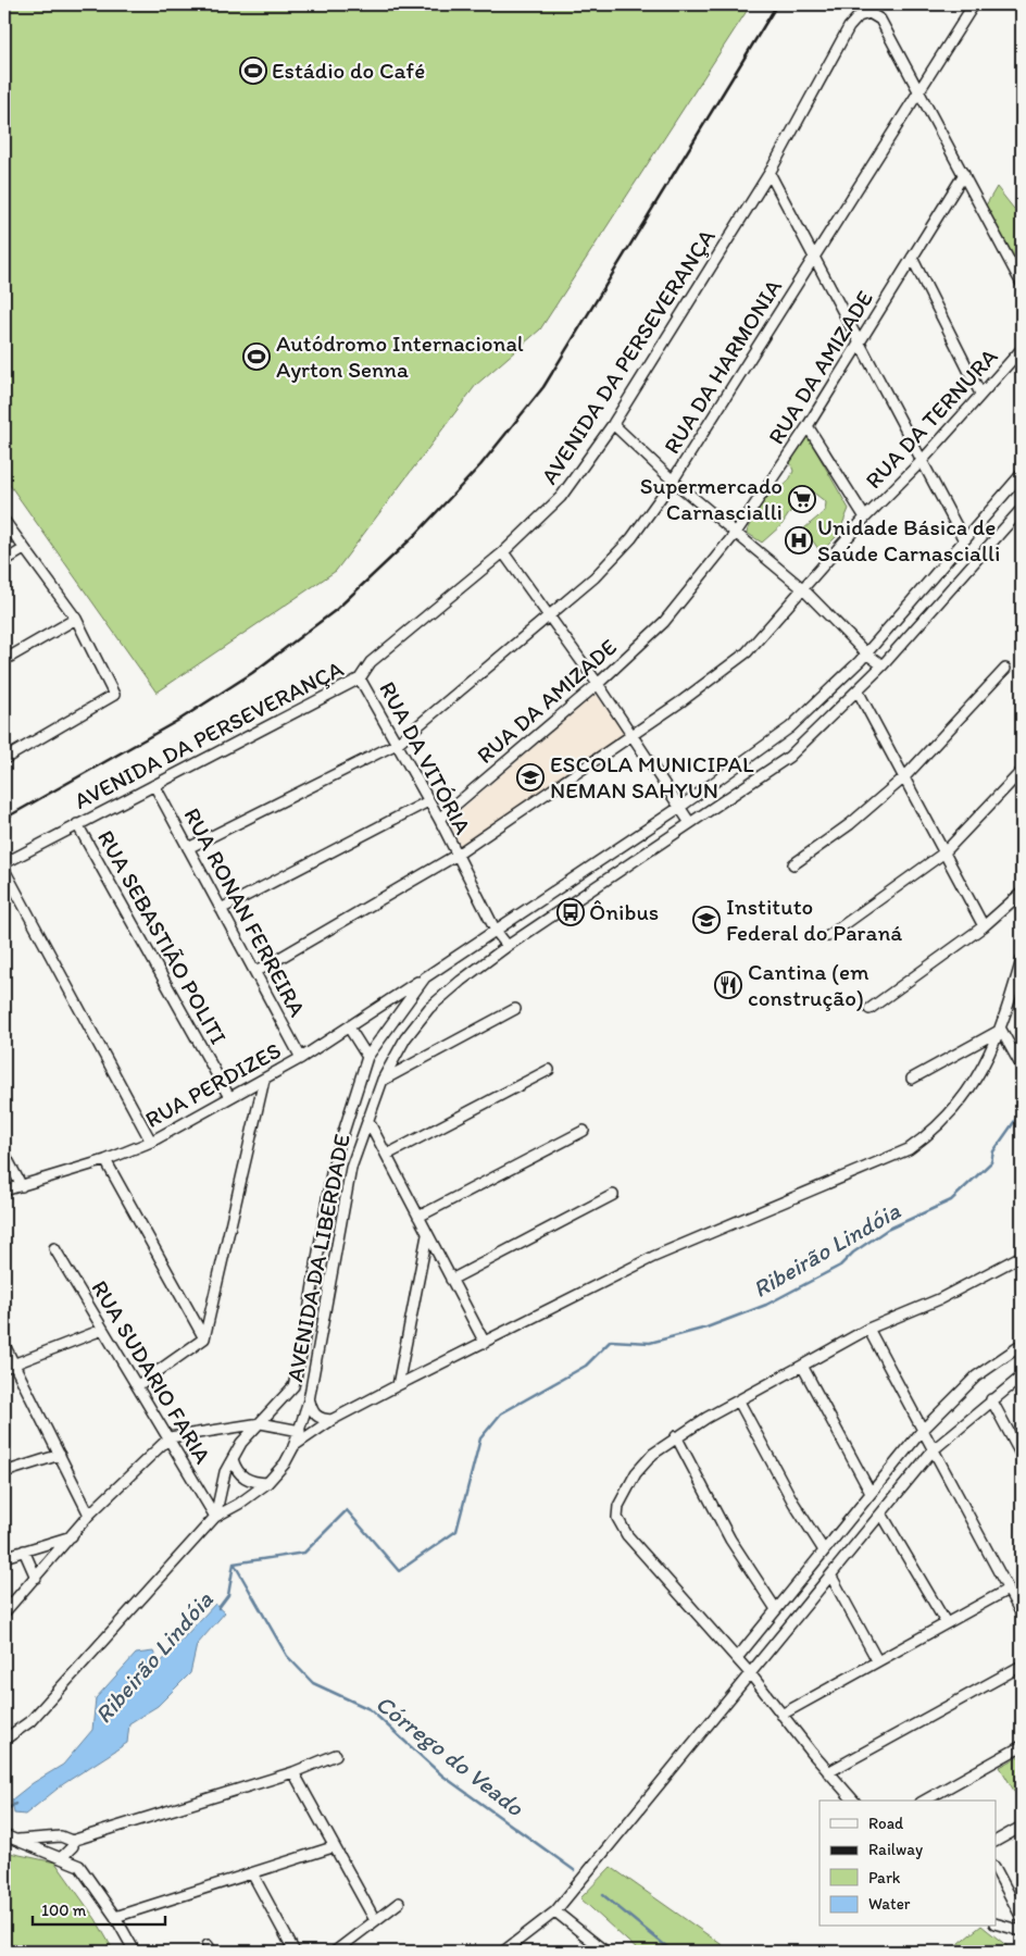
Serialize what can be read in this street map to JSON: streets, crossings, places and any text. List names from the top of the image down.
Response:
{
  "streets": {
    "street": [
      "AVENIDA DA PERSEVERANÇA",
      "RUA DA HARMONIA",
      "RUA DA AMIZADE",
      "RUA DA TERNURA",
      "RUA DA VITÓRIA",
      "RUA RONAN FERREIRA",
      "RUA SEBASTIÃO POLITI",
      "RUA PERDIZES",
      "AVENIDA DA LIBERDADE",
      "RUA SUDARIO FARIA"
    ]
  },
  "crossings": [
    ["AVENIDA DA PERSEVERANÇA", "RUA DA HARMONIA"],
    ["AVENIDA DA PERSEVERANÇA", "RUA DA VITÓRIA"],
    ["AVENIDA DA PERSEVERANÇA", "RUA RONAN FERREIRA"],
    ["AVENIDA DA PERSEVERANÇA", "RUA SEBASTIÃO POLITI"],
    ["RUA DA HARMONIA", "RUA DA VITÓRIA"],
    ["RUA DA HARMONIA", "RUA RONAN FERREIRA"],
    ["RUA DA AMIZADE", "RUA DA VITÓRIA"],
    ["RUA DA TERNURA", "RUA DA VITÓRIA"],
    ["RUA DA VITÓRIA", "AVENIDA DA LIBERDADE"],
    ["RUA RONAN FERREIRA", "RUA PERDIZES"],
    ["RUA SEBASTIÃO POLITI", "RUA PERDIZES"],
    ["RUA PERDIZES", "AVENIDA DA LIBERDADE"],
    ["AVENIDA DA LIBERDADE", "RUA SUDARIO FARIA"]
  ],
  "water": ["Ribeirão Lindóia", "Córrego do Veado"],
  "places": {
    "sports": ["Estádio do Café", "Autódromo Internacional Ayrton Senna"],
    "supermarket": ["Supermercado Carnascialli"],
    "hospital": ["Unidade Básica de Saúde Carnascialli"],
    "school or university": ["ESCOLA MUNICIPAL NEMAN SAHYUN", "Instituto Federal do Paraná"],
    "bus stop": ["Ônibus"],
    "restaurant": ["Cantina (em construção)"]
  },
  "legend": [
    "Road",
    "Railway",
    "Park",
    "Water"
  ],
  "scale_bar": "100 m"
}
